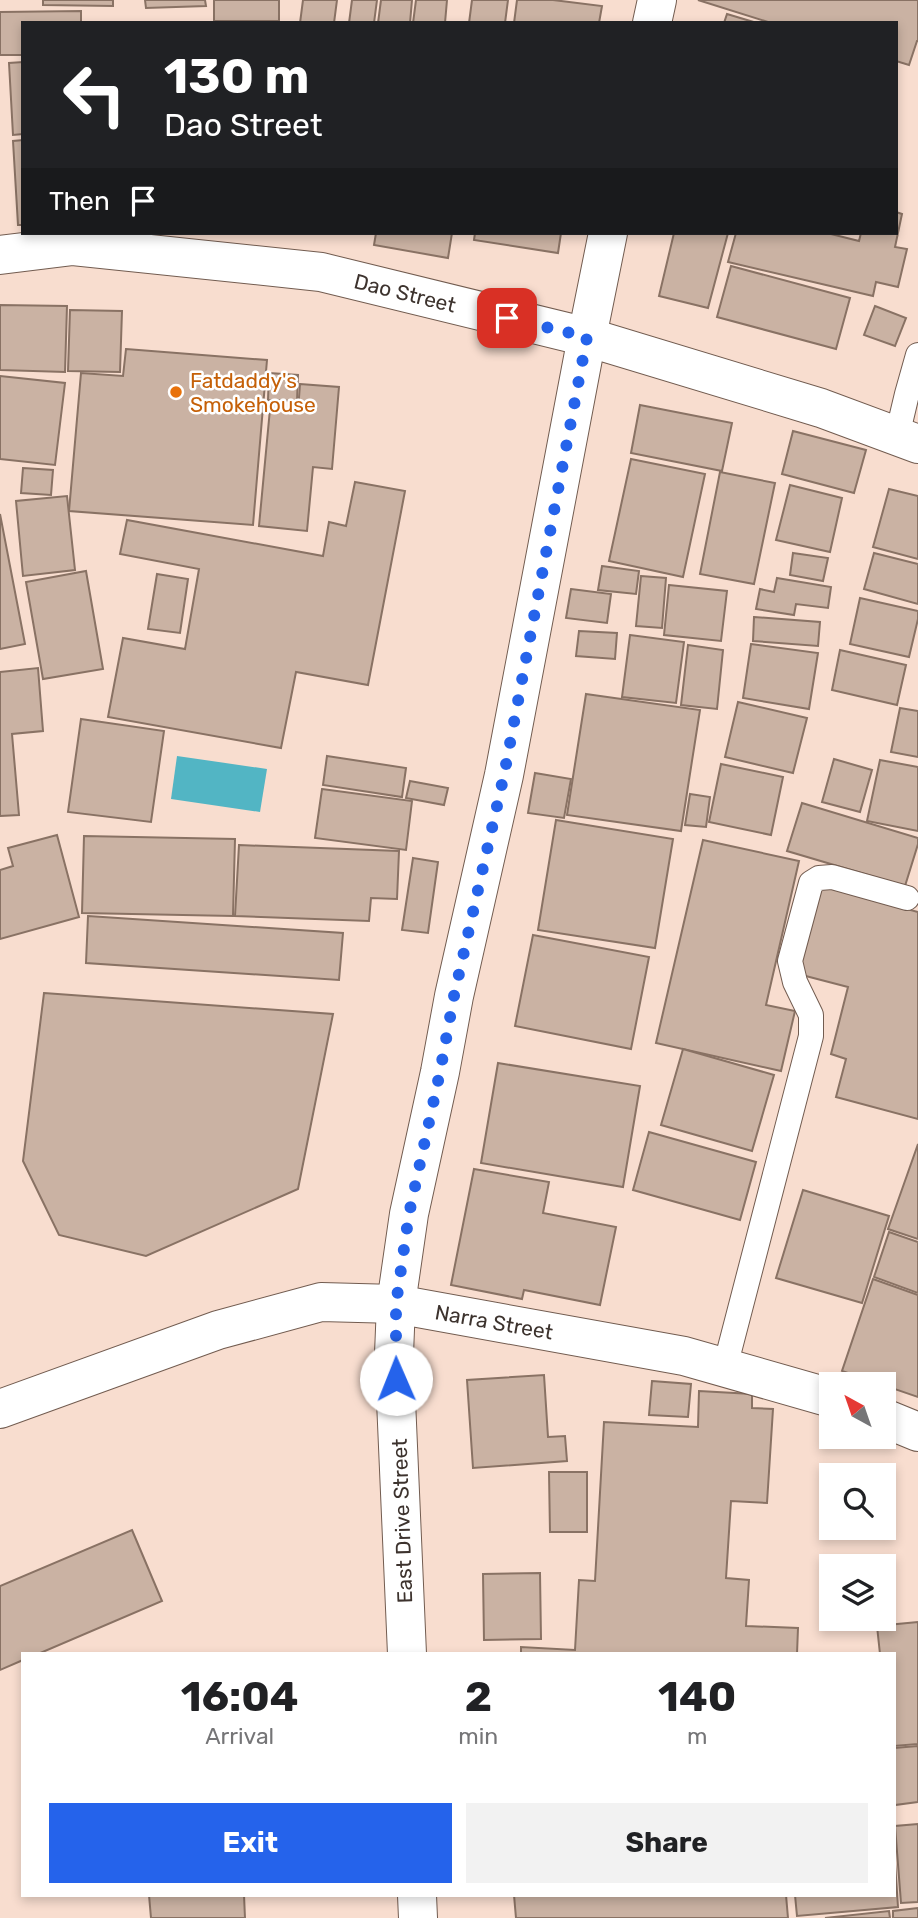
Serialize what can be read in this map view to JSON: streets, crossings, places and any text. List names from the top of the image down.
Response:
{
  "streets": {
    "street": ["Dao Street", "Narra Street", "East Drive Street"]
  },
  "crossings": [
    ["Dao Street", "East Drive Street"],
    ["Narra Street", "East Drive Street"]
  ],
  "places": ["Fatdaddy's Smokehouse"],
  "north": "top left",
  "page": {
    "turn": ["130 m", "Dao Street"],
    "then": "Then",
    "eta": [
      "16:04",
      "Arrival",
      "2",
      "min",
      "140",
      "m"
    ],
    "buttons": ["Exit", "Share"]
  }
}
